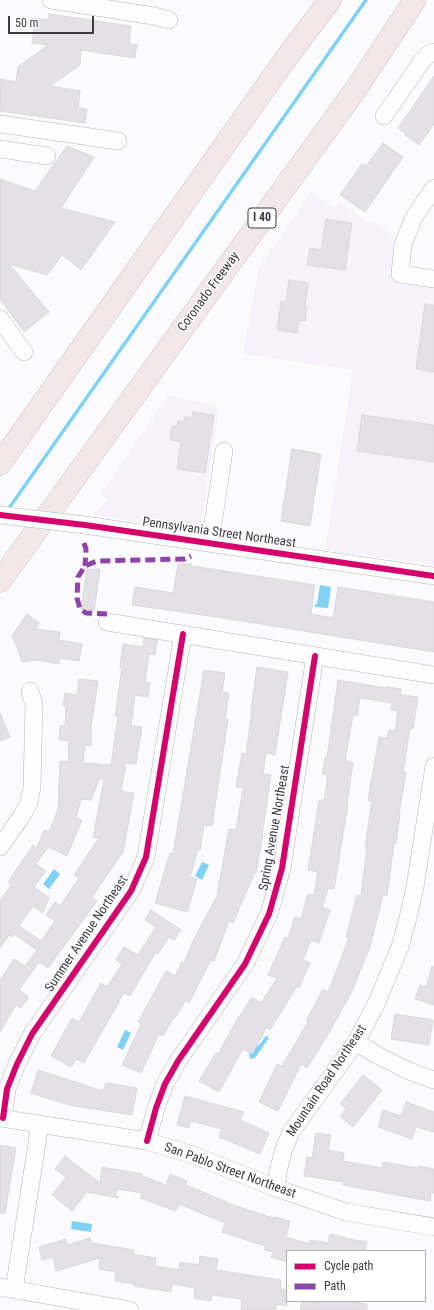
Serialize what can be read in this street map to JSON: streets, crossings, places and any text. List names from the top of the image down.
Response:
{
  "streets": {
    "highway": ["I 40", "Coronado Freeway"],
    "street": [
      "Pennsylvania Street Northeast",
      "Spring Avenue Northeast",
      "Summer Avenue Northeast",
      "Mountain Road Northeast",
      "San Pablo Street Northeast"
    ]
  },
  "crossings": [
    ["Spring Avenue Northeast", "San Pablo Street Northeast"],
    ["Summer Avenue Northeast", "San Pablo Street Northeast"],
    ["Mountain Road Northeast", "San Pablo Street Northeast"]
  ],
  "legend": ["Cycle path", "Path"],
  "scale_bar": "50 m"
}
